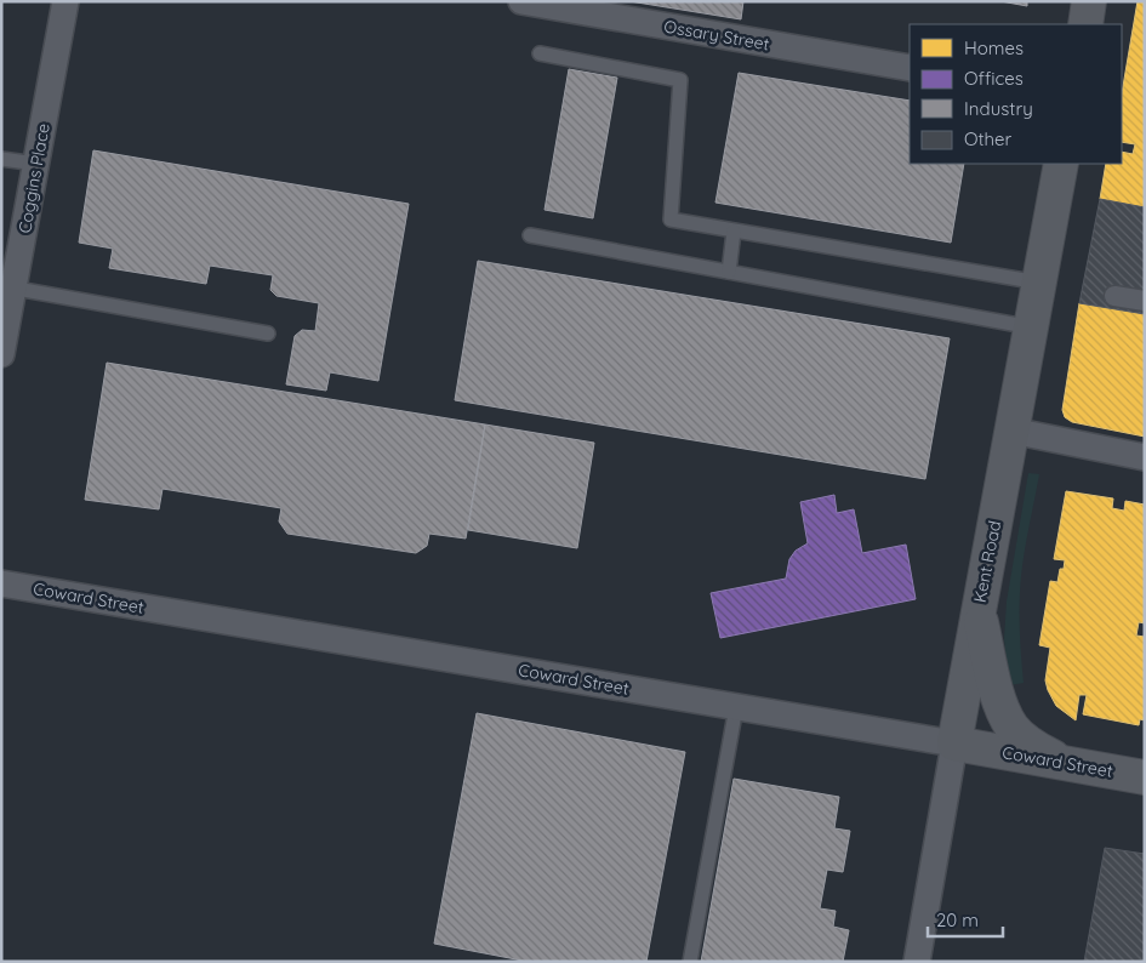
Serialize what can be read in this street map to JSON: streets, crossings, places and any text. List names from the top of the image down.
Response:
{
  "streets": {
    "main road": ["Kent Road", "Coward Street"],
    "street": ["Ossary Street", "Coggins Place"]
  },
  "crossings": [
    ["Kent Road", "Coward Street"]
  ],
  "legend": [
    "Homes",
    "Offices",
    "Industry",
    "Other"
  ],
  "scale_bar": "20 m"
}
